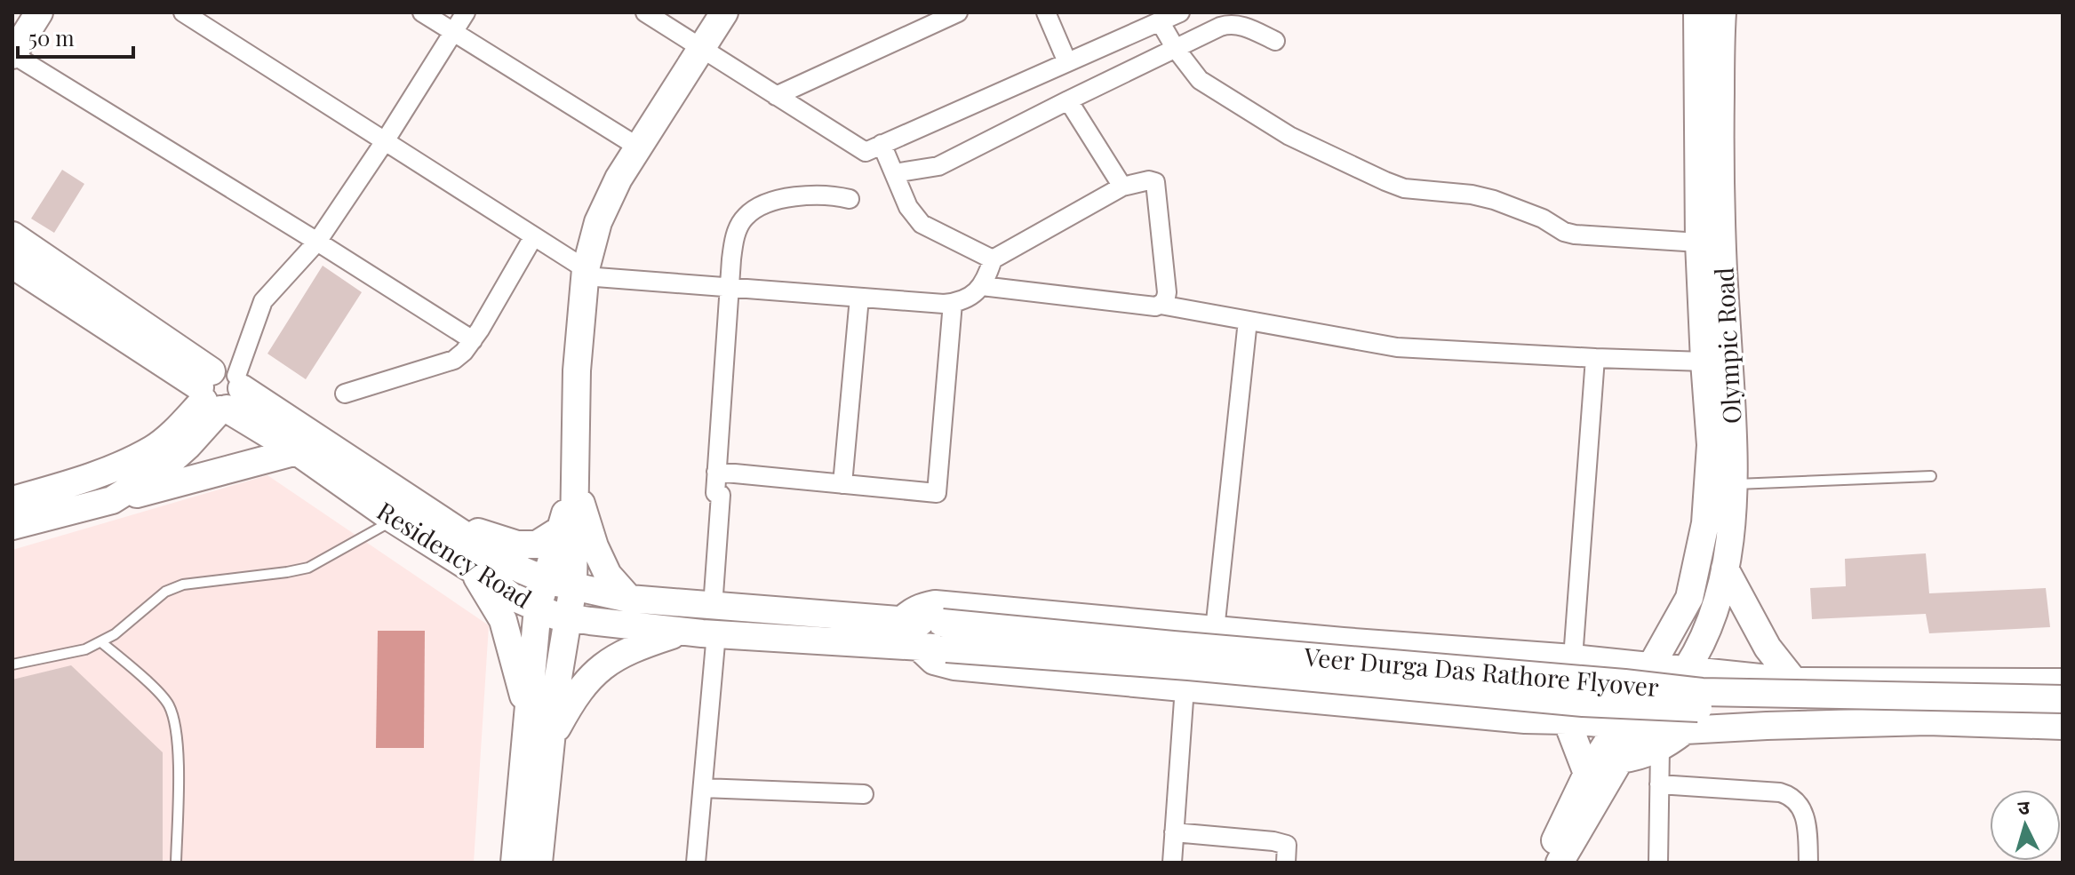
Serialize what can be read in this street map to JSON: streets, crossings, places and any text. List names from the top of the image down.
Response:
{
  "streets": {
    "street": ["Olympic Road", "Residency Road", "Veer Durga Das Rathore Flyover"]
  },
  "crossings": [
    ["Residency Road", "Veer Durga Das Rathore Flyover"]
  ],
  "scale_bar": "50 m",
  "north": "top"
}
